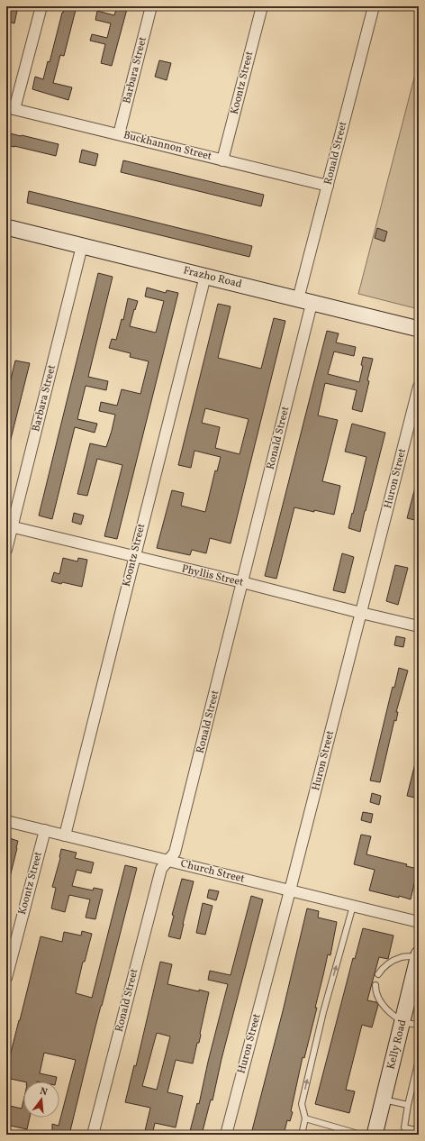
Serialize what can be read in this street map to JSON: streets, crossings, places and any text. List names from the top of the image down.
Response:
{
  "streets": {
    "street": [
      "Barbara Street",
      "Koontz Street",
      "Buckhannon Street",
      "Ronald Street",
      "Frazho Road",
      "Huron Street",
      "Phyllis Street",
      "Church Street",
      "Kelly Road"
    ]
  },
  "crossings": [
    ["Barbara Street", "Buckhannon Street"],
    ["Barbara Street", "Frazho Road"],
    ["Barbara Street", "Phyllis Street"],
    ["Koontz Street", "Buckhannon Street"],
    ["Koontz Street", "Frazho Road"],
    ["Koontz Street", "Phyllis Street"],
    ["Koontz Street", "Church Street"],
    ["Buckhannon Street", "Ronald Street"],
    ["Ronald Street", "Frazho Road"],
    ["Ronald Street", "Phyllis Street"],
    ["Ronald Street", "Church Street"],
    ["Huron Street", "Phyllis Street"],
    ["Huron Street", "Church Street"]
  ],
  "north": "top"
}
